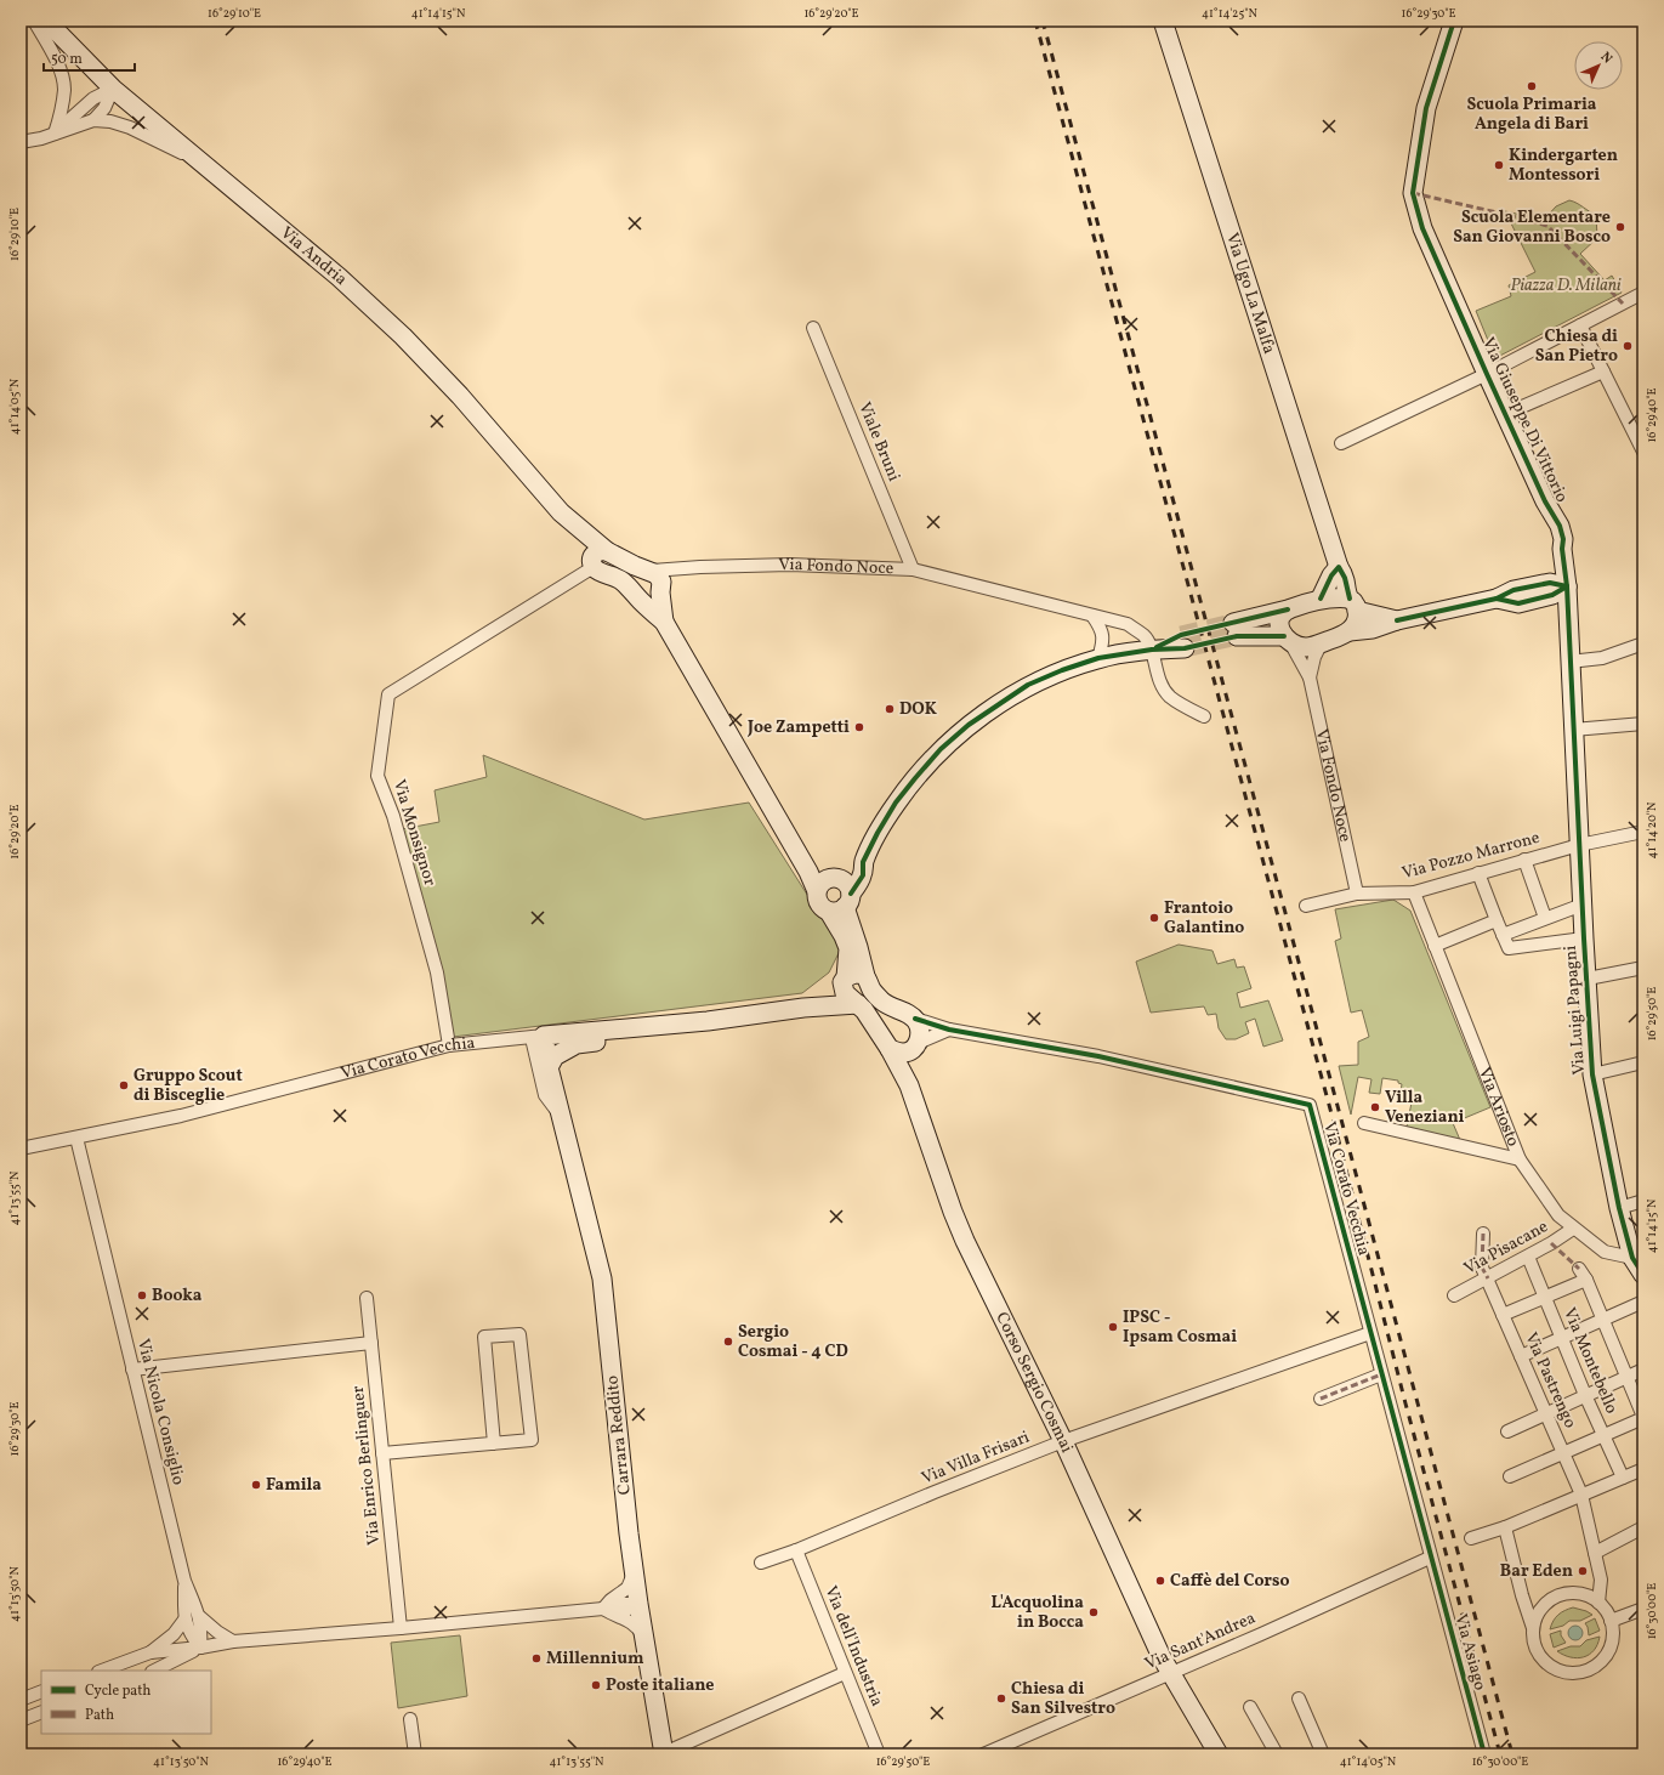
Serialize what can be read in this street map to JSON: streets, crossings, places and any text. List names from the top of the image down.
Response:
{
  "streets": {
    "main road": [
      "Via Andria",
      "Via Ugo La Malfa",
      "Via Giuseppe Di Vittorio",
      "Via Fondo Noce",
      "Via Luigi Papagni",
      "Via Corato Vecchia",
      "Corso Sergio Cosmai",
      "Carrara Reddito"
    ],
    "street": [
      "Viale Bruni",
      "Via Monsignor",
      "Via Pozzo Marrone",
      "Via Ariosto",
      "Via Pisacane",
      "Via Montebello",
      "Via Pastrengo",
      "Via Nicola Consiglio",
      "Via Villa Frisari",
      "Via Enrico Berlinguer",
      "Via Sant'Andrea",
      "Via dell'Industria",
      "Via Asiago"
    ]
  },
  "crossings": [
    ["Via Andria", "Via Fondo Noce"],
    ["Via Andria", "Via Monsignor"],
    ["Via Giuseppe Di Vittorio", "Via Pozzo Marrone"],
    ["Via Giuseppe Di Vittorio", "Via Luigi Papagni"],
    ["Viale Bruni", "Via Fondo Noce"],
    ["Via Fondo Noce", "Via Pozzo Marrone"],
    ["Via Monsignor", "Via Corato Vecchia"],
    ["Via Pozzo Marrone", "Via Luigi Papagni"],
    ["Via Pozzo Marrone", "Via Ariosto"],
    ["Via Luigi Papagni", "Via Ariosto"],
    ["Via Corato Vecchia", "Corso Sergio Cosmai"],
    ["Via Corato Vecchia", "Via Nicola Consiglio"],
    ["Via Corato Vecchia", "Carrara Reddito"],
    ["Via Corato Vecchia", "Via Villa Frisari"],
    ["Via Corato Vecchia", "Via Sant'Andrea"],
    ["Via Corato Vecchia", "Via Asiago"],
    ["Via Ariosto", "Via Pisacane"],
    ["Via Pisacane", "Via Montebello"],
    ["Via Pisacane", "Via Pastrengo"],
    ["Corso Sergio Cosmai", "Via Villa Frisari"],
    ["Corso Sergio Cosmai", "Via Sant'Andrea"],
    ["Via Villa Frisari", "Via dell'Industria"],
    ["Via Sant'Andrea", "Via Asiago"]
  ],
  "parks": ["Piazza D. Milani"],
  "places": [
    "Scuola Primaria Angela di Bari",
    "Kindergarten Montessori",
    "Scuola Elementare San Giovanni Bosco",
    "Chiesa di San Pietro",
    "DOK",
    "Joe Zampetti",
    "Frantoio Galantino",
    "Gruppo Scout di Bisceglie",
    "Villa Veneziani",
    "Booka",
    "IPSC - Ipsam Cosmai",
    "Sergio Cosmai - 4 CD",
    "Famila",
    "Bar Eden",
    "Caffè del Corso",
    "L'Acquolina in Bocca",
    "Millennium",
    "Poste italiane",
    "Chiesa di San Silvestro"
  ],
  "legend": ["Cycle path", "Path"],
  "scale_bar": "50 m",
  "north": "top right",
  "coordinates": [
    "16°29'10\"E",
    "41°14'15\"N",
    "16°29'20\"E",
    "41°14'25\"N",
    "16°29'30\"E",
    "41°14'05\"N",
    "16°29'40\"E",
    "41°14'20\"N",
    "16°29'50\"E",
    "41°13'55\"N",
    "41°13'50\"N",
    "16°30'00\"E"
  ]
}
